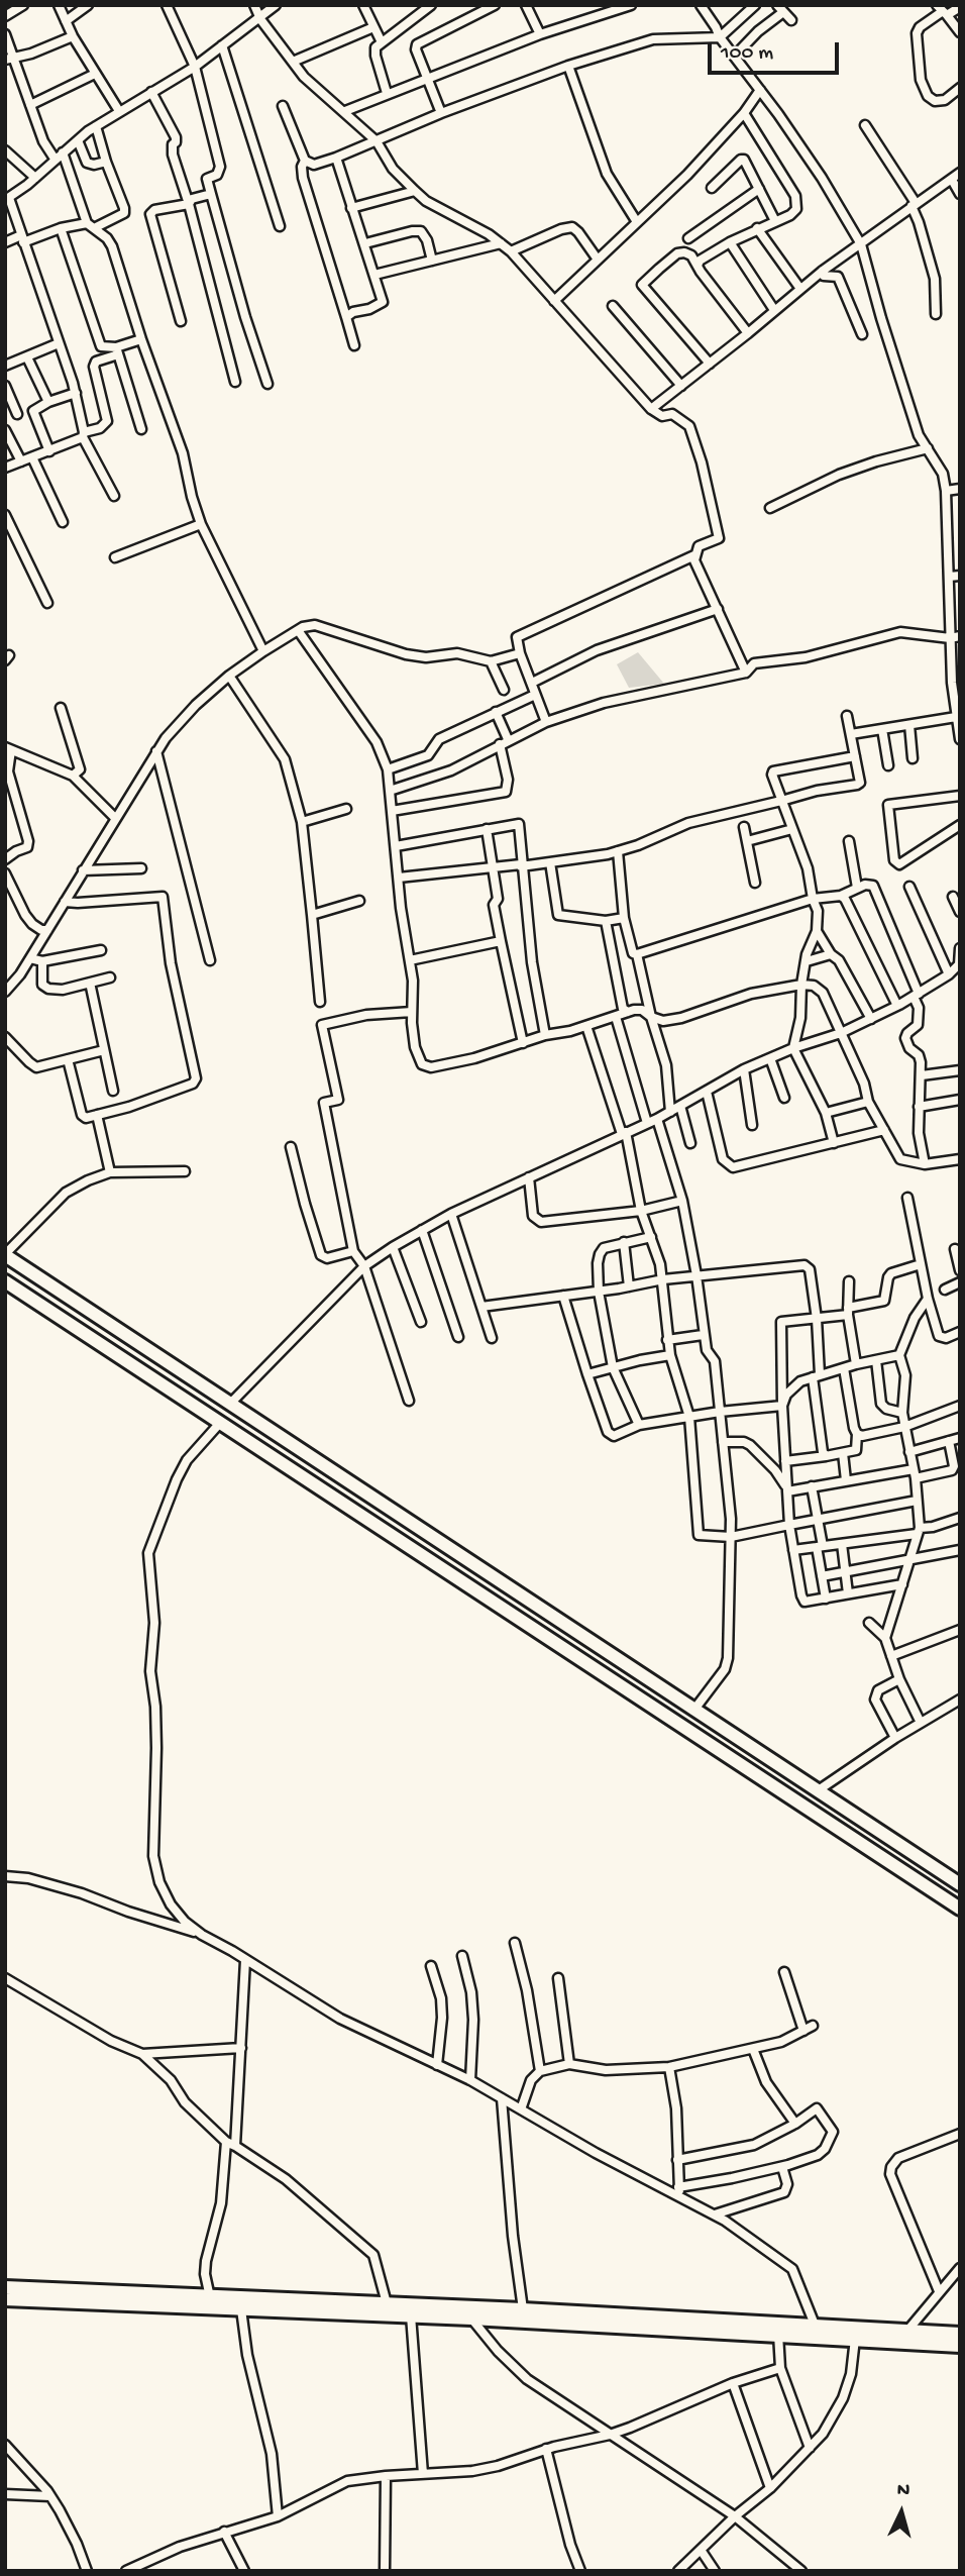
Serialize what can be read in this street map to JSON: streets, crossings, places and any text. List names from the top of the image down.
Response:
{
  "scale_bar": "100 m",
  "north": "top"
}
